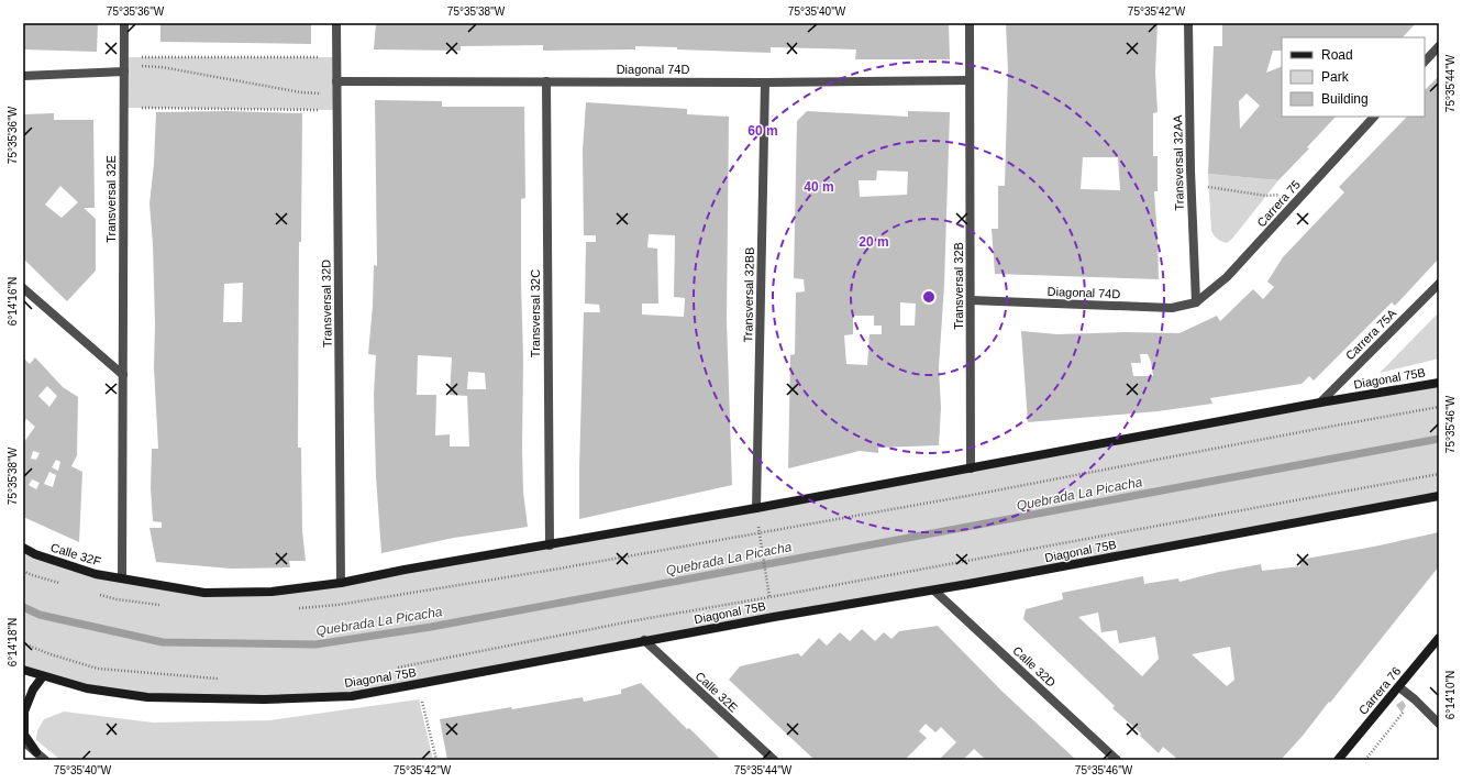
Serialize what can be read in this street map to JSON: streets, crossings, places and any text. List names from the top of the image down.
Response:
{
  "streets": {
    "street": [
      "Diagonal 74D",
      "Transversal 32AA",
      "Transversal 32E",
      "Carrera 75",
      "Transversal 32B",
      "Transversal 32BB",
      "Transversal 32D",
      "Transversal 32C",
      "Carrera 75A",
      "Diagonal 75B",
      "Calle 32F",
      "Calle 32D",
      "Carrera 76",
      "Calle 32E"
    ]
  },
  "crossings": [
    ["Diagonal 74D", "Transversal 32AA"],
    ["Diagonal 74D", "Carrera 75"],
    ["Diagonal 74D", "Transversal 32B"],
    ["Diagonal 74D", "Transversal 32BB"],
    ["Diagonal 74D", "Transversal 32D"],
    ["Diagonal 74D", "Transversal 32C"],
    ["Transversal 32AA", "Carrera 75"],
    ["Transversal 32E", "Diagonal 75B"],
    ["Transversal 32E", "Calle 32F"],
    ["Transversal 32B", "Diagonal 75B"],
    ["Transversal 32BB", "Diagonal 75B"],
    ["Transversal 32D", "Diagonal 75B"],
    ["Transversal 32C", "Diagonal 75B"],
    ["Carrera 75A", "Diagonal 75B"],
    ["Diagonal 75B", "Calle 32F"],
    ["Diagonal 75B", "Calle 32D"],
    ["Diagonal 75B", "Calle 32E"]
  ],
  "water": ["Quebrada La Picacha"],
  "legend": ["Road", "Park", "Building"],
  "coordinates": [
    "75°35'36\"W",
    "75°35'38\"W",
    "75°35'40\"W",
    "75°35'42\"W",
    "75°35'44\"W",
    "6°14'16\"N",
    "75°35'46\"W",
    "6°14'18\"N",
    "6°14'10\"N"
  ],
  "rings": ["60 m", "40 m", "20 m"]
}
